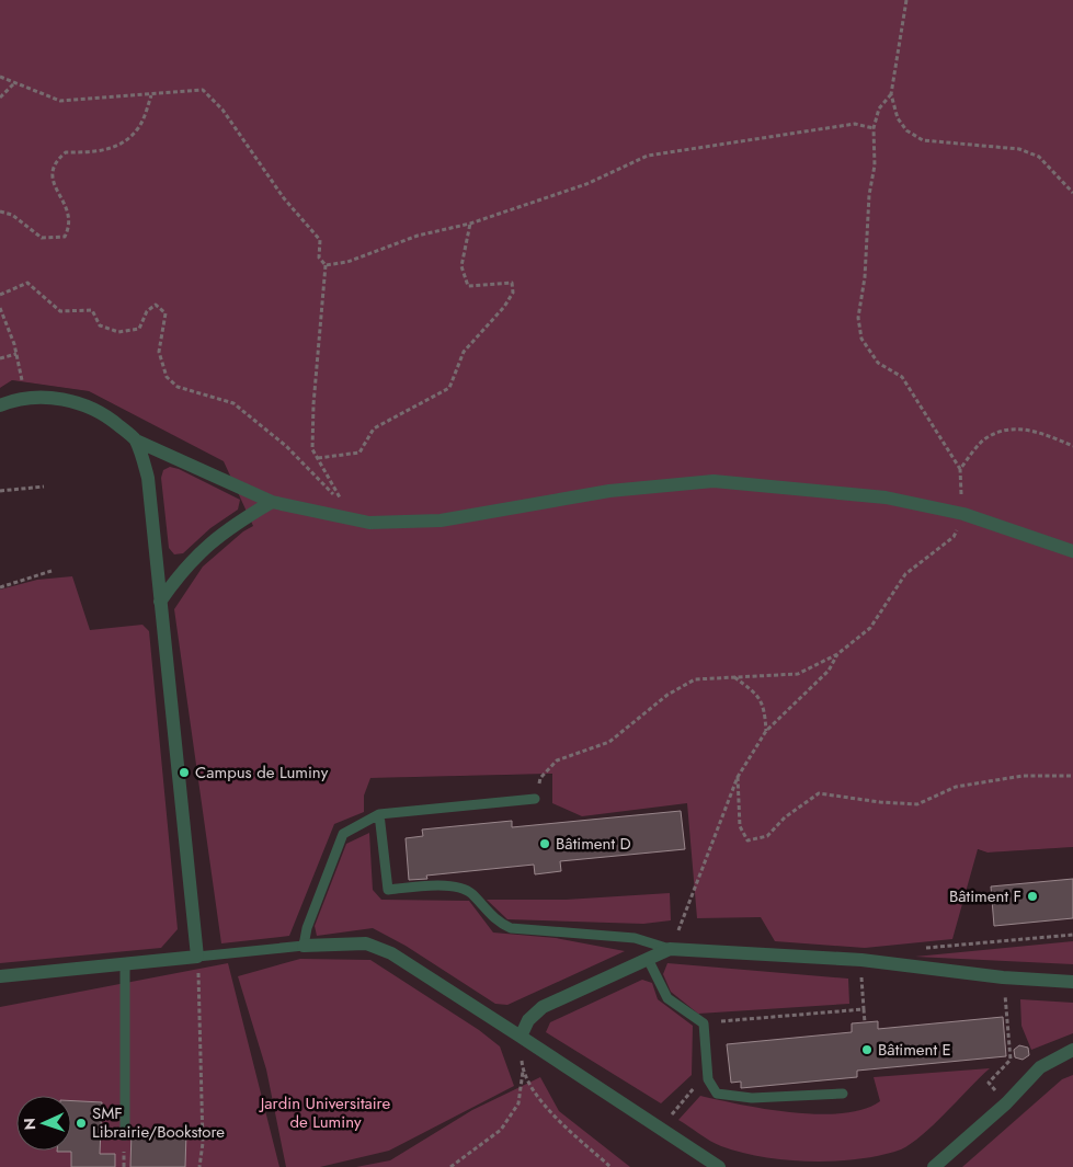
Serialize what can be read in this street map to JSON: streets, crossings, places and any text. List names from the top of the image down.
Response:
{
  "parks": ["Jardin Universitaire de Luminy"],
  "places": [
    "Campus de Luminy",
    "Bâtiment D",
    "Bâtiment F",
    "Bâtiment E",
    "SMF Librairie/Bookstore"
  ],
  "north": "left"
}
